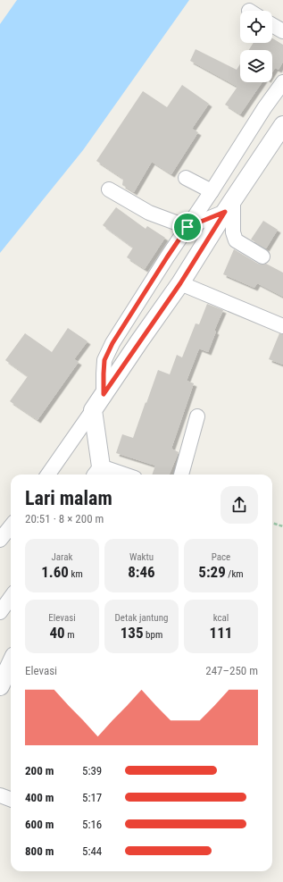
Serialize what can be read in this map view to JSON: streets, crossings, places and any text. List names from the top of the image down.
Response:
{
  "page": {
    "heading": ["Lari malam", "20:51 · 8 × 200 m"],
    "stats": [
      ["Jarak", "1.60 km"],
      ["Waktu", "8:46"],
      ["Pace", "5:29 /km"],
      ["Elevasi", "40 m"],
      ["Detak jantung", "135 bpm"],
      ["kcal", "111"]
    ],
    "chart": ["Elevasi", "247–250 m"],
    "list": [
      {
        "name": "200 m",
        "note": "5:39"
      },
      {
        "name": "400 m",
        "note": "5:17"
      },
      {
        "name": "600 m",
        "note": "5:16"
      },
      {
        "name": "800 m",
        "note": "5:44"
      }
    ]
  }
}
